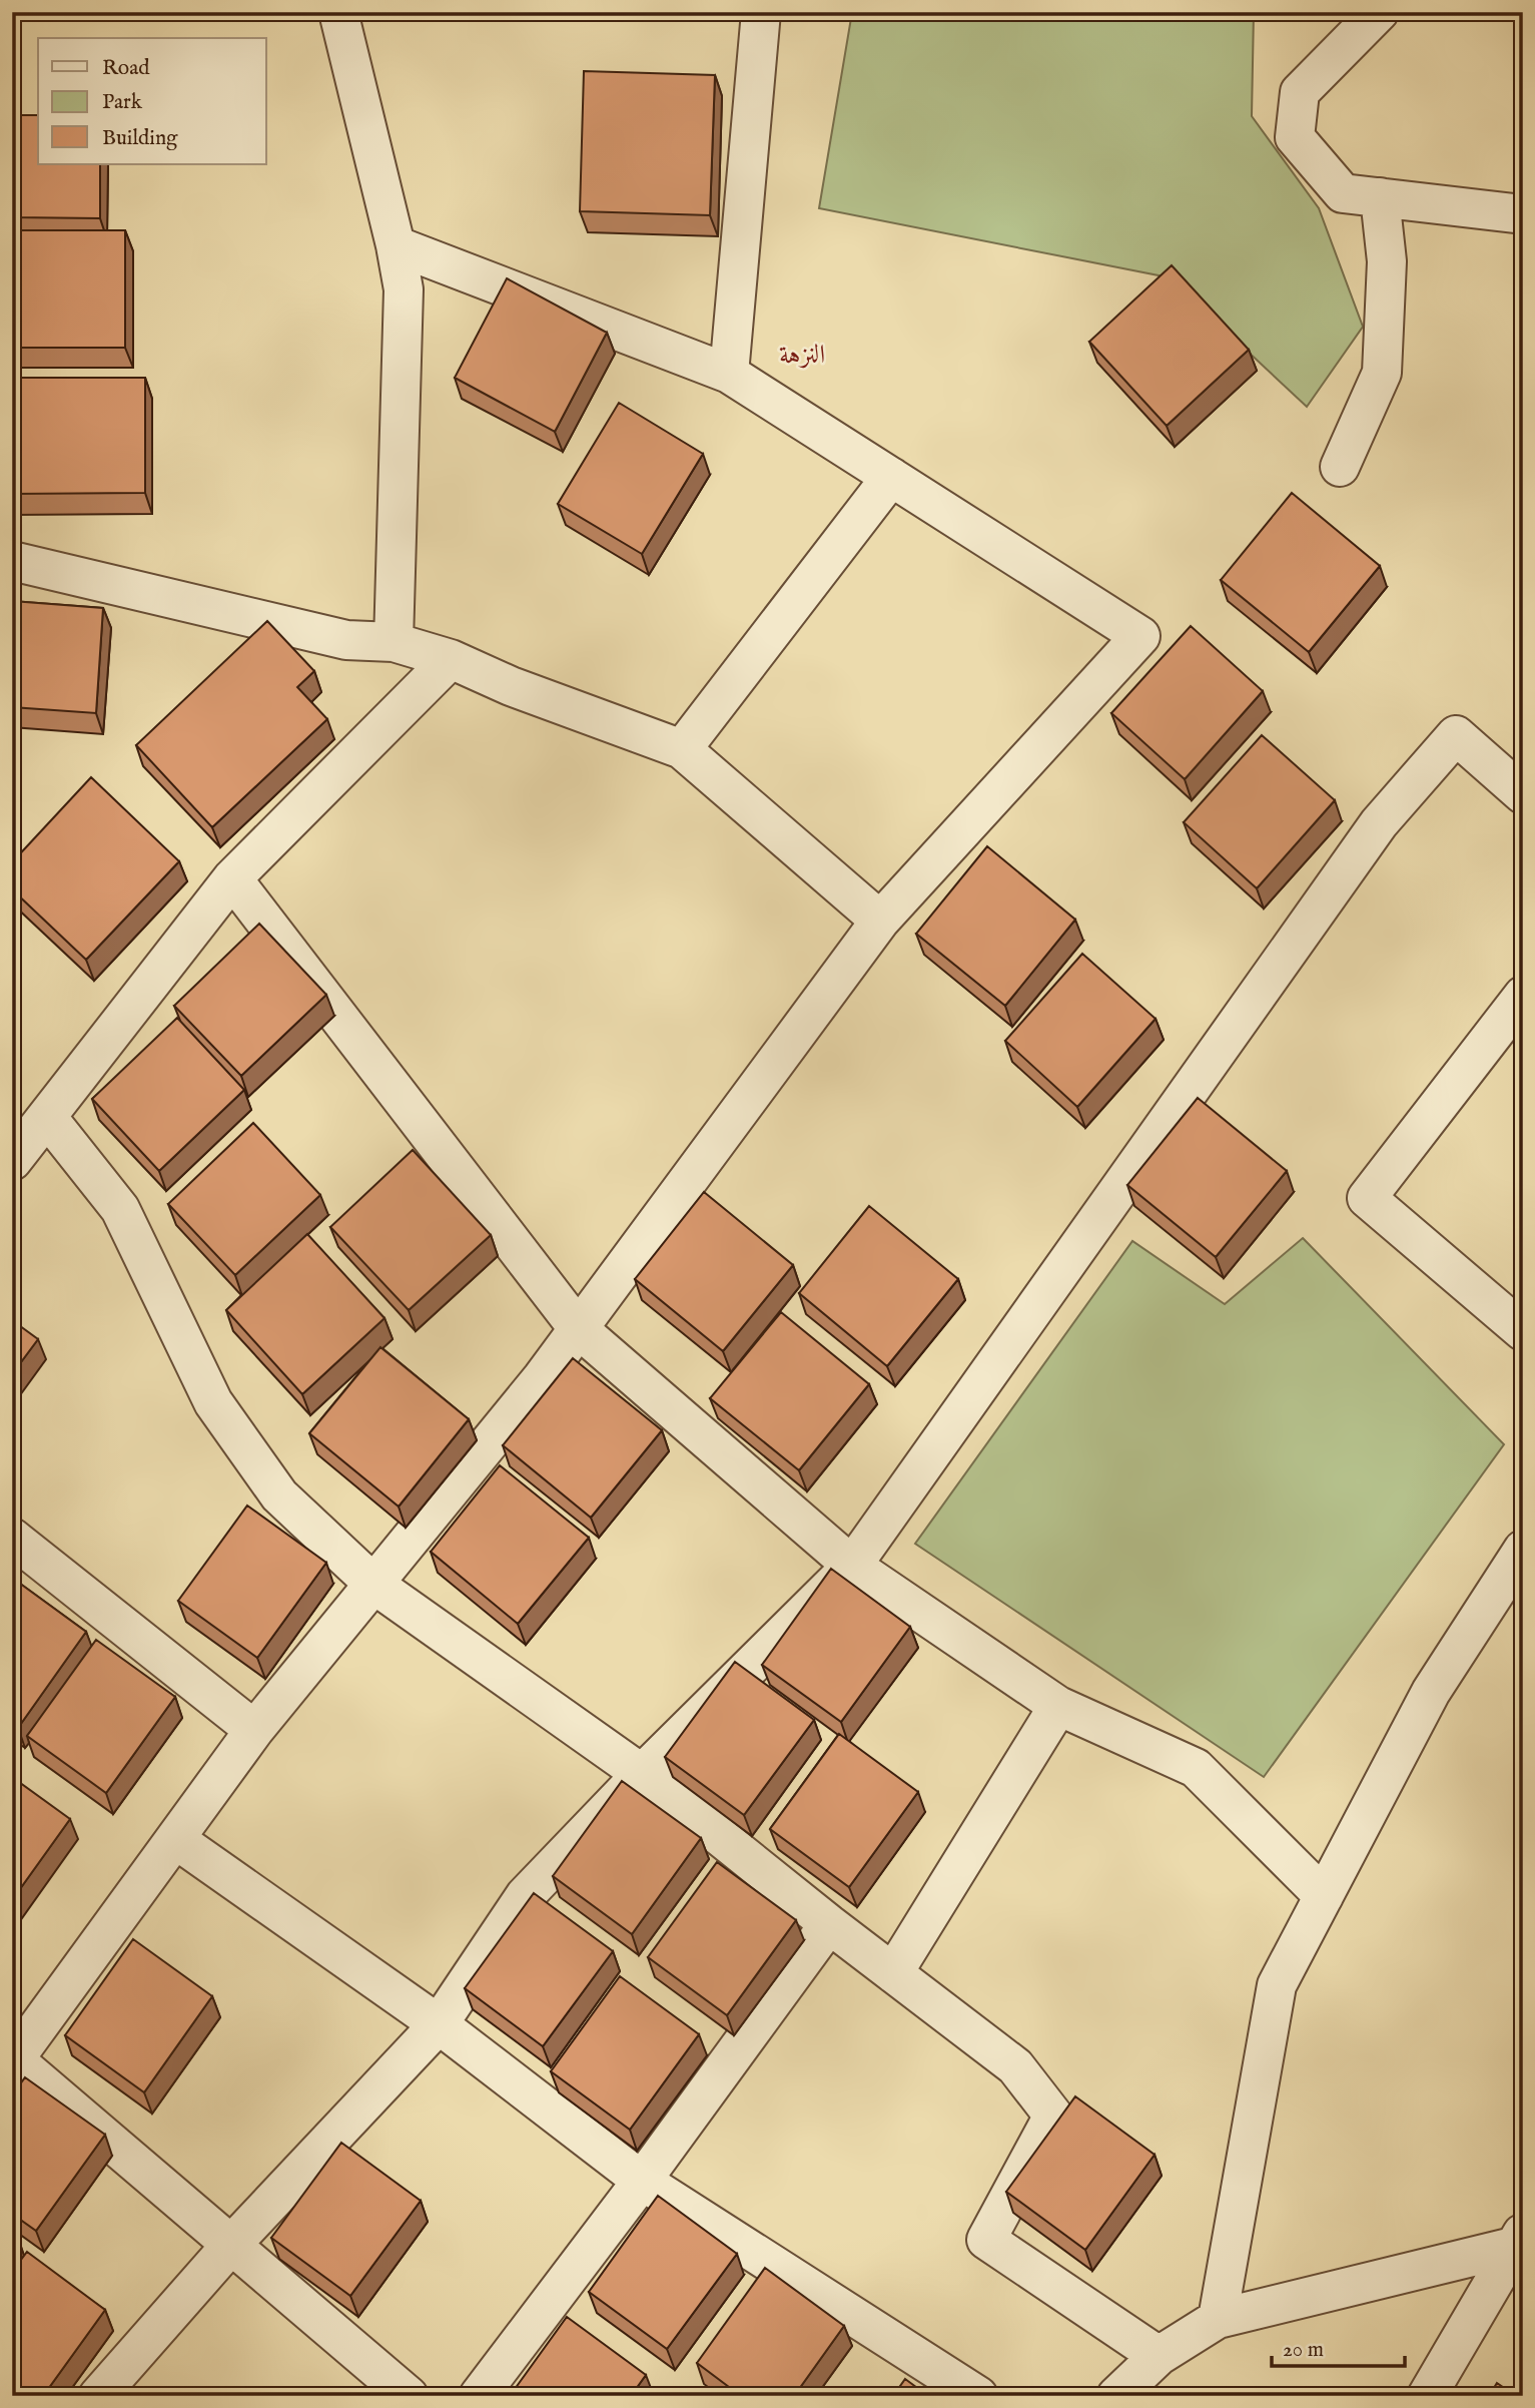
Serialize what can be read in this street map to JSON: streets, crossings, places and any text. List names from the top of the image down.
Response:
{
  "districts": ["النزهة"],
  "legend": ["Road", "Park", "Building"],
  "scale_bar": "20 m"
}
